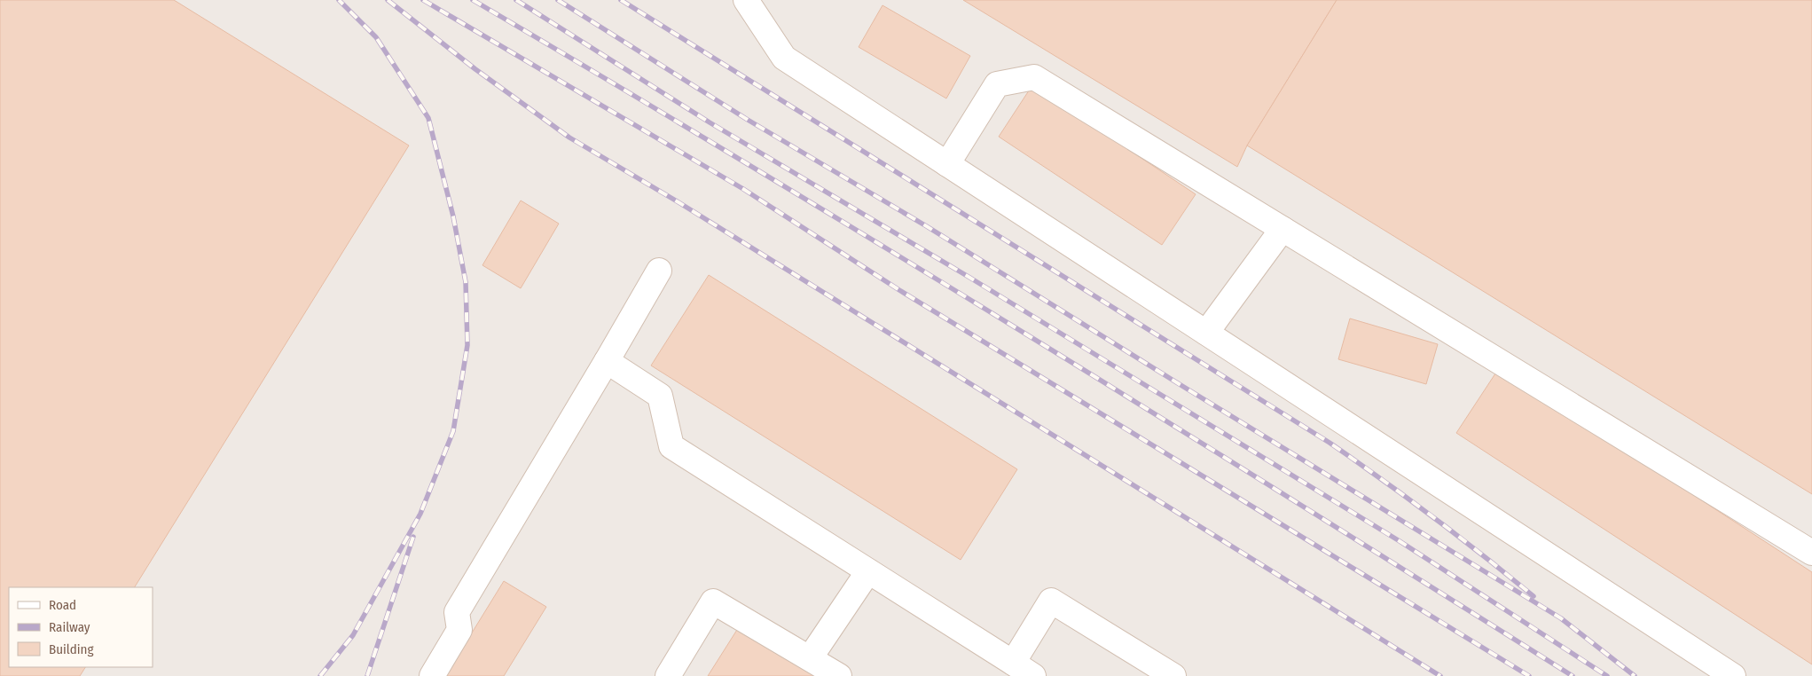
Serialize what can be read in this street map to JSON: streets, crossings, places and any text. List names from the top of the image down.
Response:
{
  "legend": ["Road", "Railway", "Building"]
}
